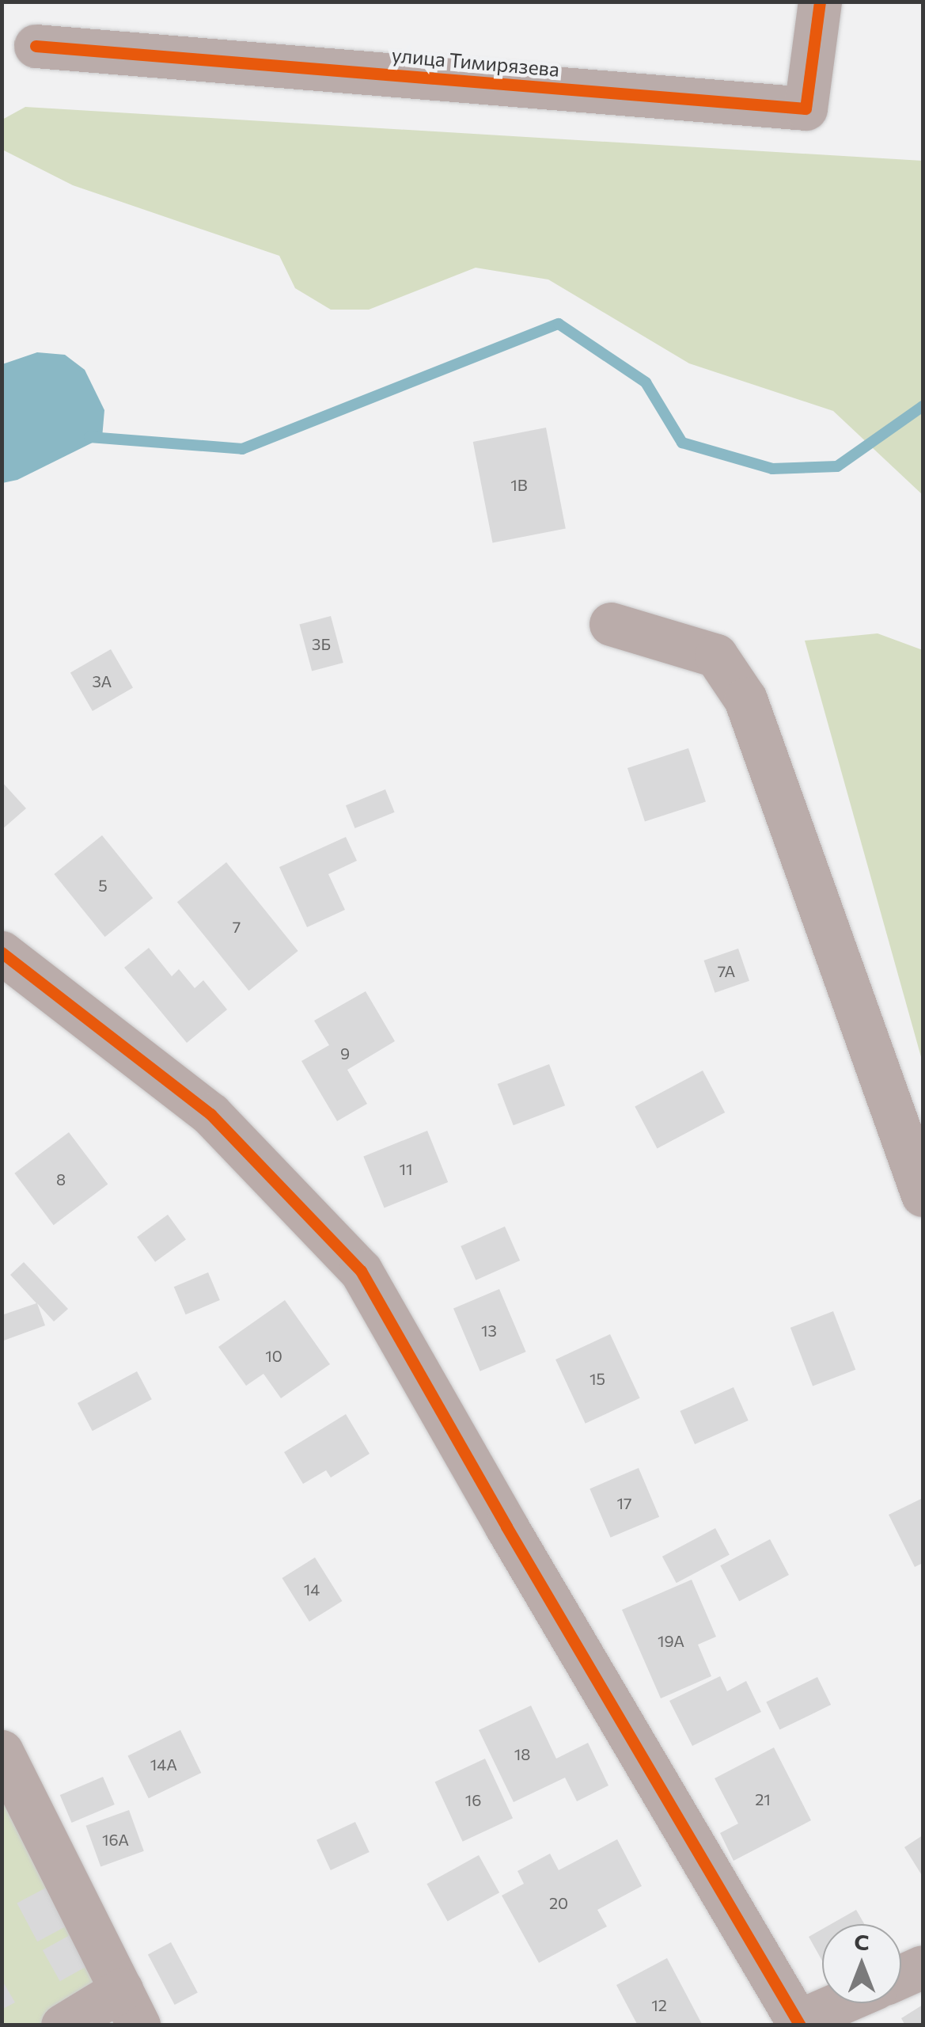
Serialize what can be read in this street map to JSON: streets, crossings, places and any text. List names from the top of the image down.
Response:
{
  "streets": {
    "street": ["улица Тимирязева"]
  },
  "house_numbers": [
    "1В",
    "3Б",
    "3А",
    "5",
    "7",
    "7А",
    "9",
    "11",
    "8",
    "13",
    "10",
    "15",
    "17",
    "14",
    "19А",
    "18",
    "14А",
    "21",
    "16",
    "16А",
    "20",
    "12"
  ],
  "north": "top"
}
